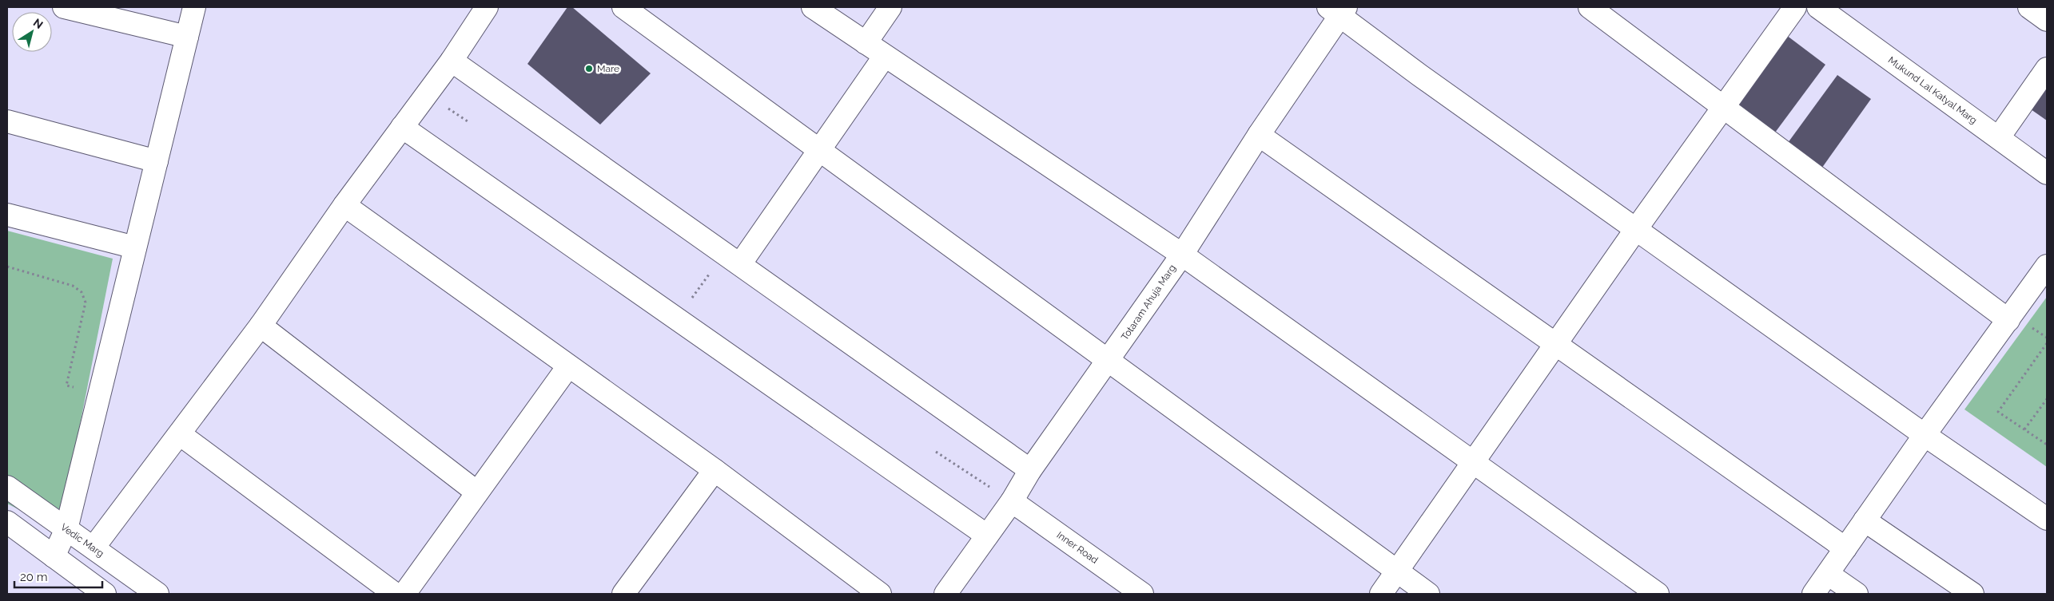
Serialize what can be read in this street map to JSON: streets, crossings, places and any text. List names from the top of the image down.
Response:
{
  "streets": {
    "street": [
      "Mukund Lal Katyal Marg",
      "Totaram Ahuja Marg",
      "Vedic Marg",
      "Inner Road"
    ]
  },
  "crossings": [
    ["Totaram Ahuja Marg", "Inner Road"]
  ],
  "places": ["Mare"],
  "scale_bar": "20 m",
  "north": "top right"
}
